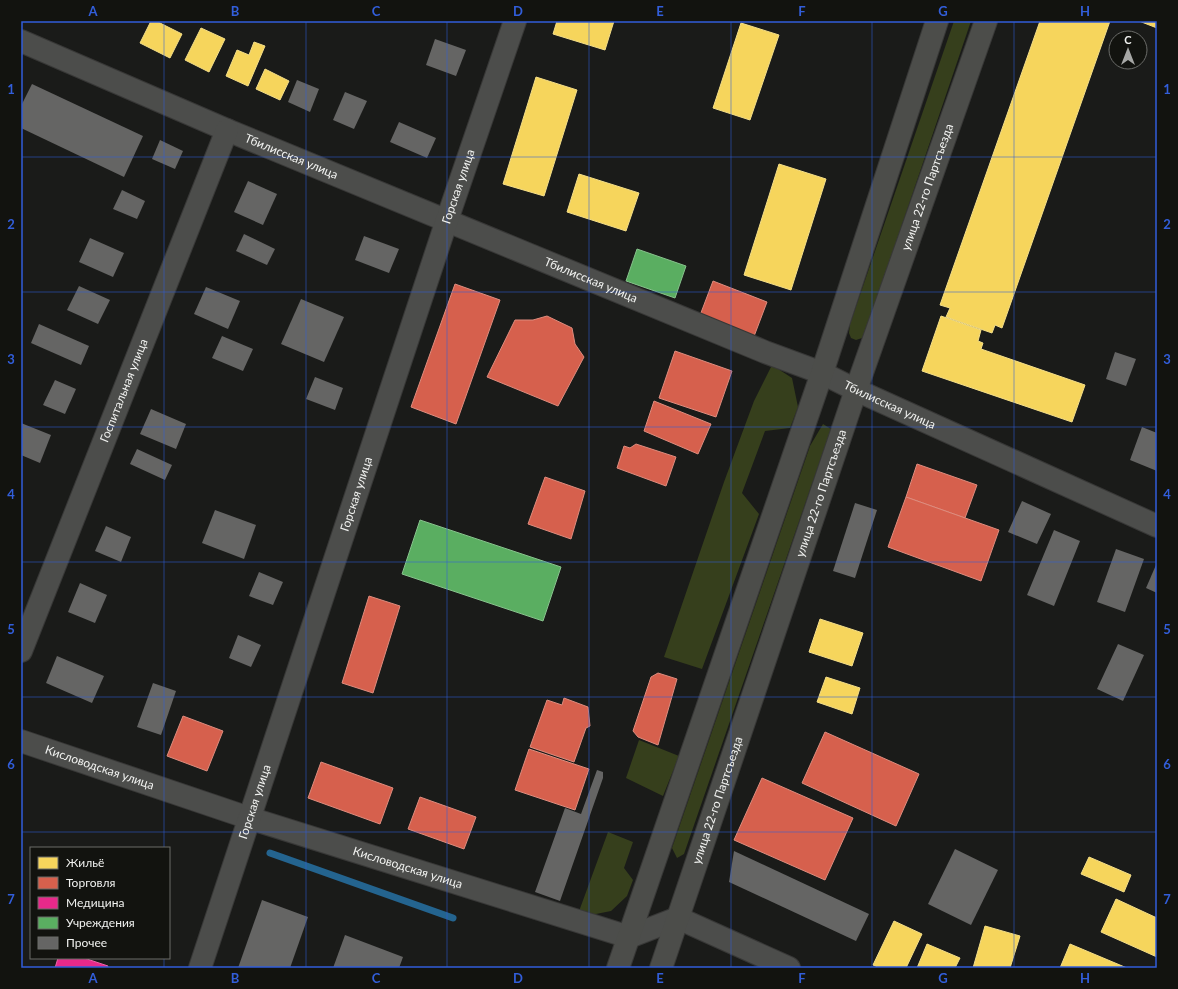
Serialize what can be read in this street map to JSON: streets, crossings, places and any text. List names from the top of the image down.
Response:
{
  "streets": {
    "main road": ["улица 22-го Партсъезда"],
    "street": [
      "Тбилисская улица",
      "Горская улица",
      "Госпитальная улица",
      "Кисловодская улица"
    ]
  },
  "crossings": [
    ["Тбилисская улица", "Горская улица"],
    ["Тбилисская улица", "улица 22-го Партсъезда"],
    ["Тбилисская улица", "Госпитальная улица"],
    ["Горская улица", "Кисловодская улица"]
  ],
  "legend": [
    "Жильё",
    "Торговля",
    "Медицина",
    "Учреждения",
    "Прочее"
  ],
  "north": "top",
  "grid": {
    "columns": [
      "A",
      "B",
      "C",
      "D",
      "E",
      "F",
      "G",
      "H"
    ],
    "rows": [
      "1",
      "2",
      "3",
      "4",
      "5",
      "6",
      "7"
    ]
  }
}
